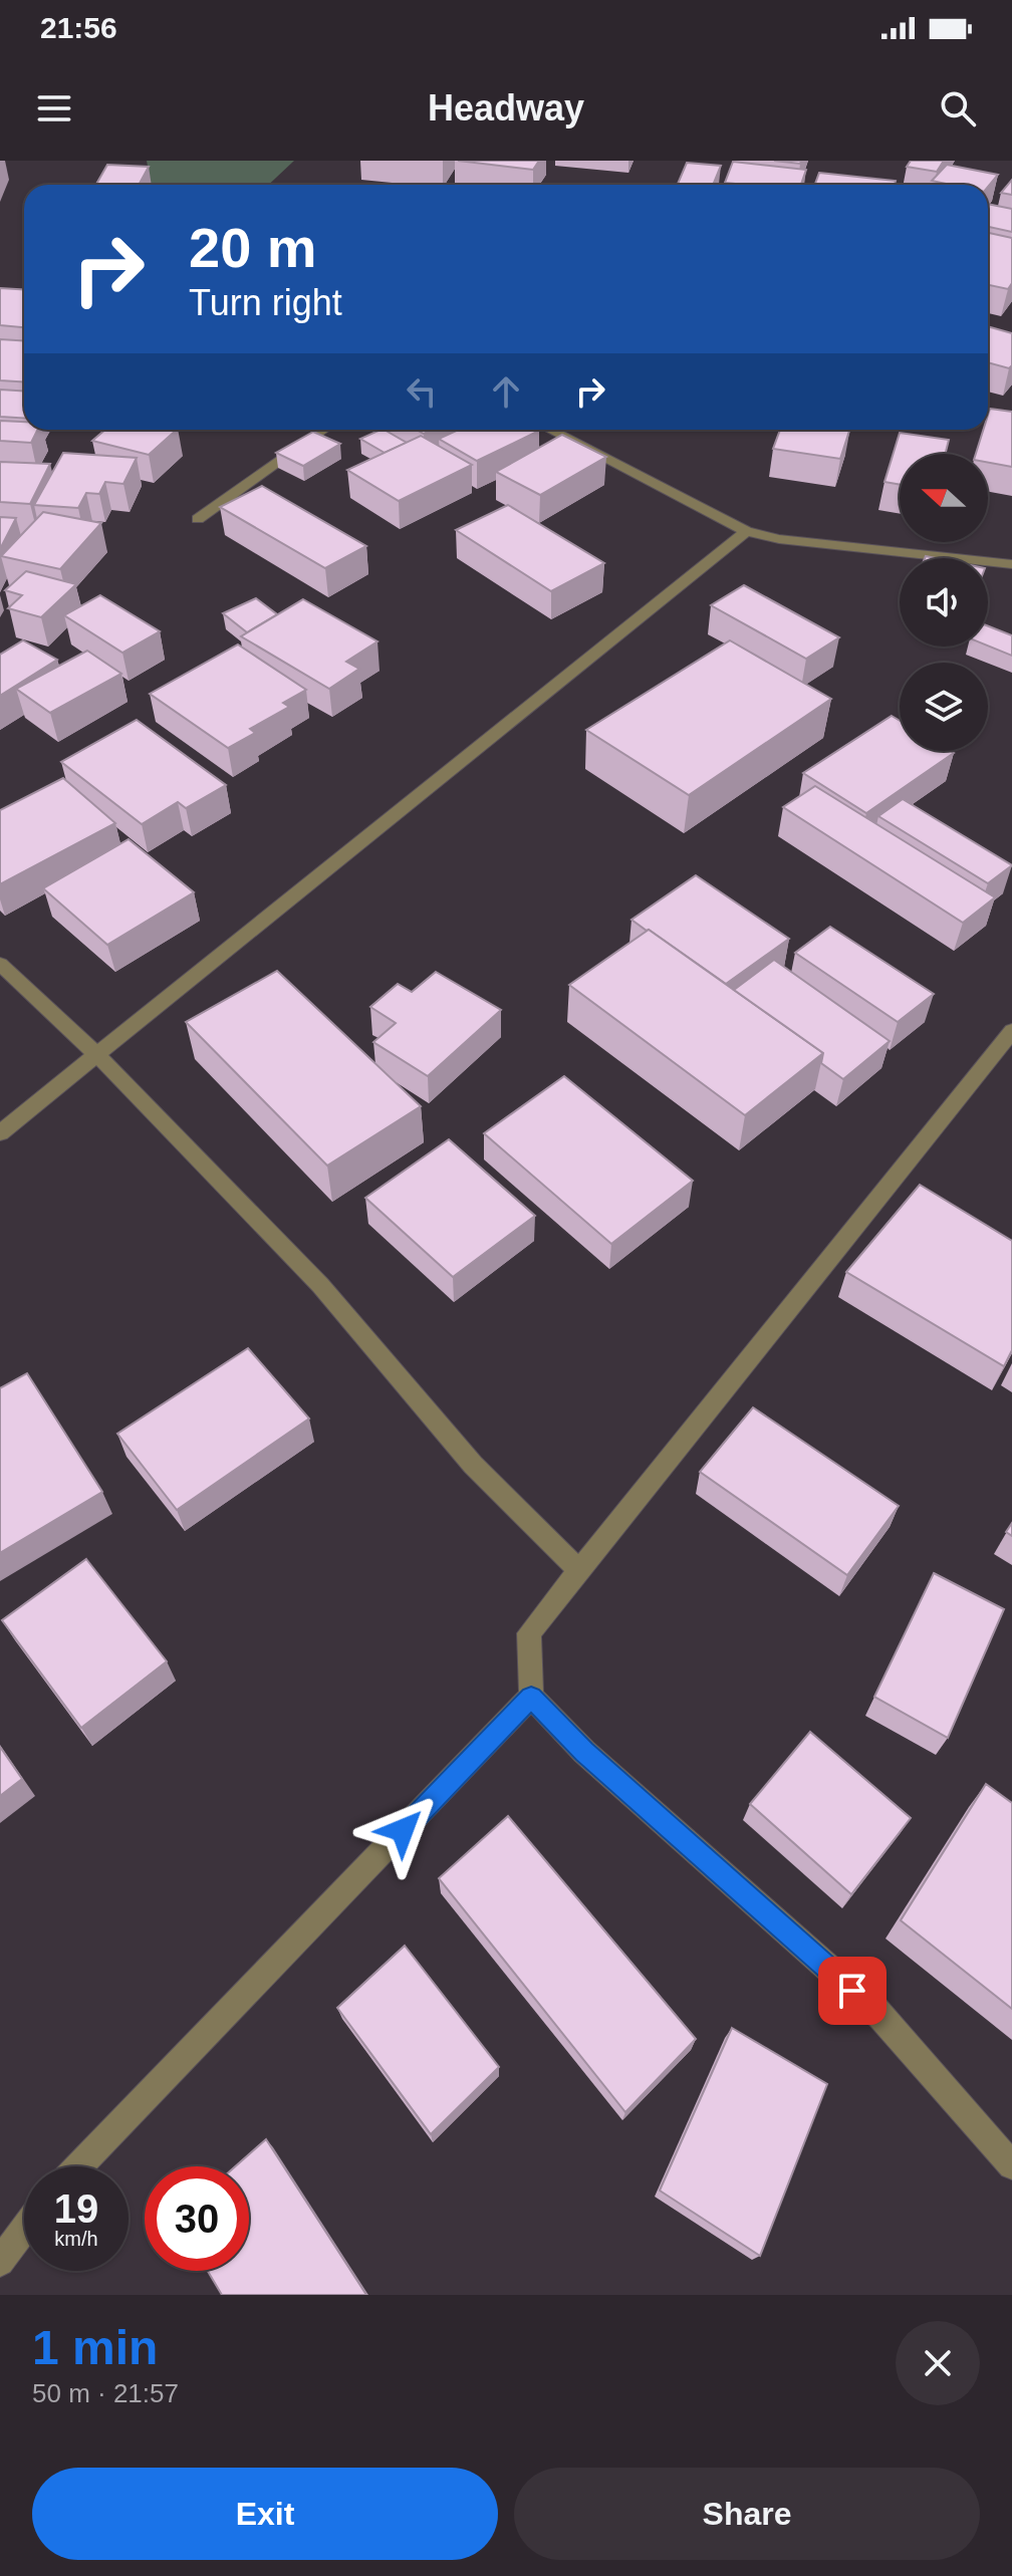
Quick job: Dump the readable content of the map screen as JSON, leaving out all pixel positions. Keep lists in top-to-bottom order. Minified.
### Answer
{"north":"left","page":{"status":"21:56","header":"Headway","turn":["20 m","Turn right"],"speed":"19 km/h","limit":"30","heading":["1 min","50 m · 21:57"],"buttons":["Exit","Share"]}}
